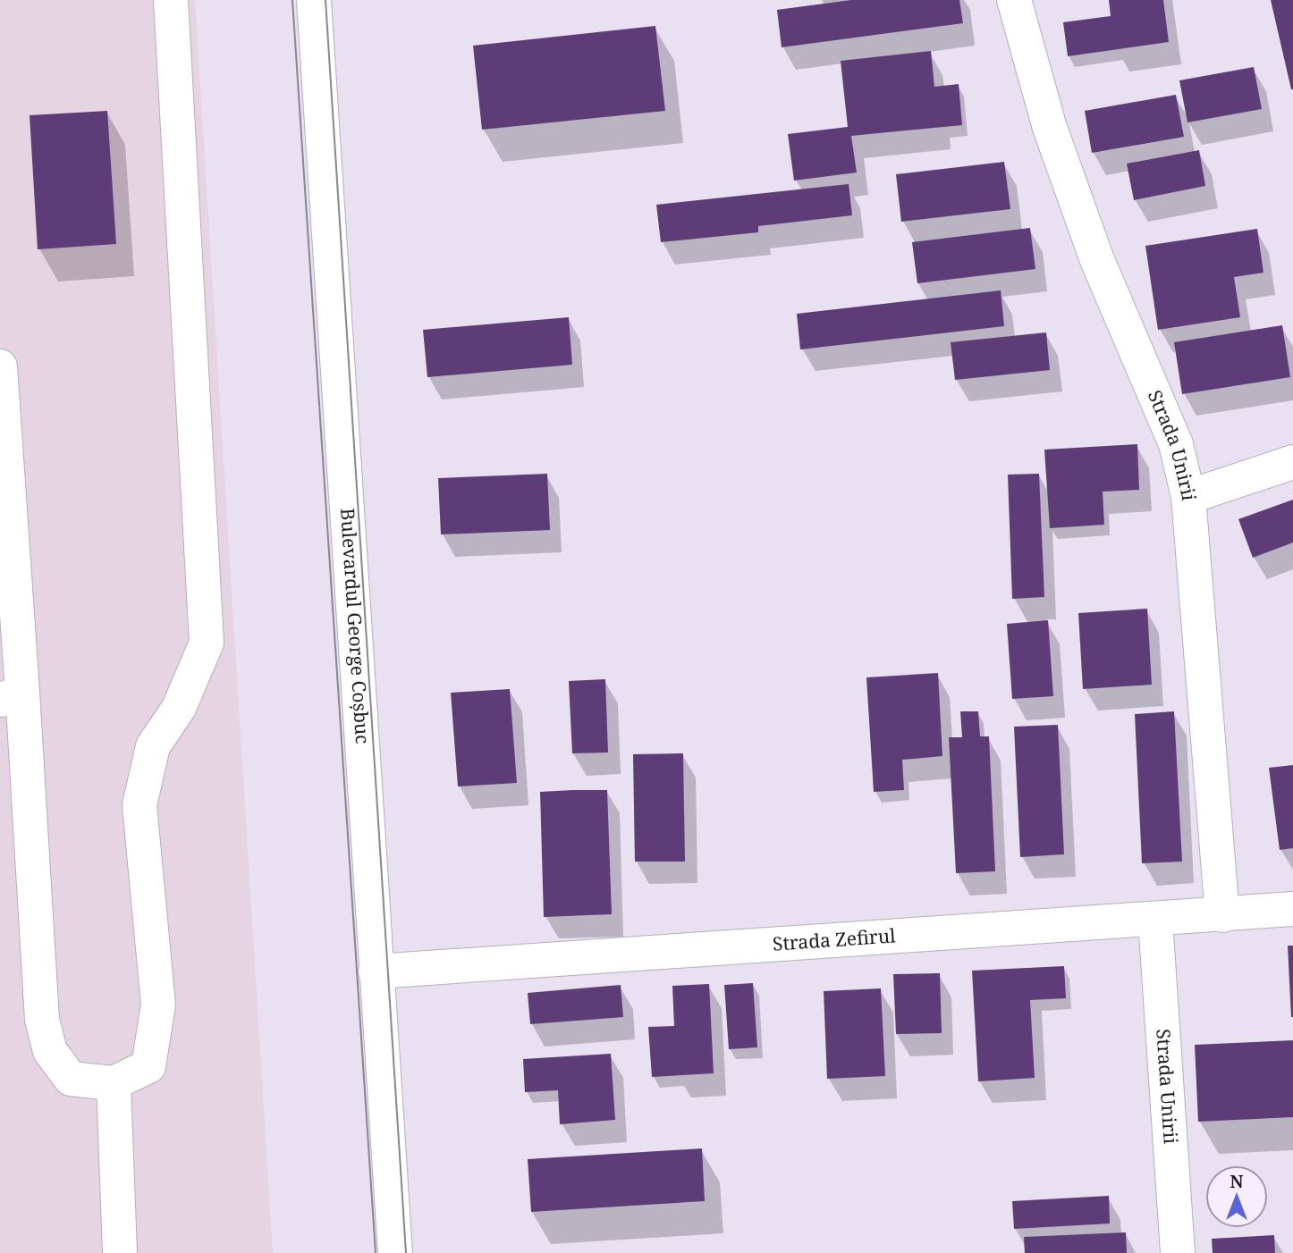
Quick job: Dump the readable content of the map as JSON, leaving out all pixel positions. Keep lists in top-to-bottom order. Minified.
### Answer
{"streets":{"street":["Strada Unirii","Bulevardul George Coșbuc","Strada Zefirul"]},"crossings":[["Strada Unirii","Strada Zefirul"],["Bulevardul George Coșbuc","Strada Zefirul"]],"north":"top"}
